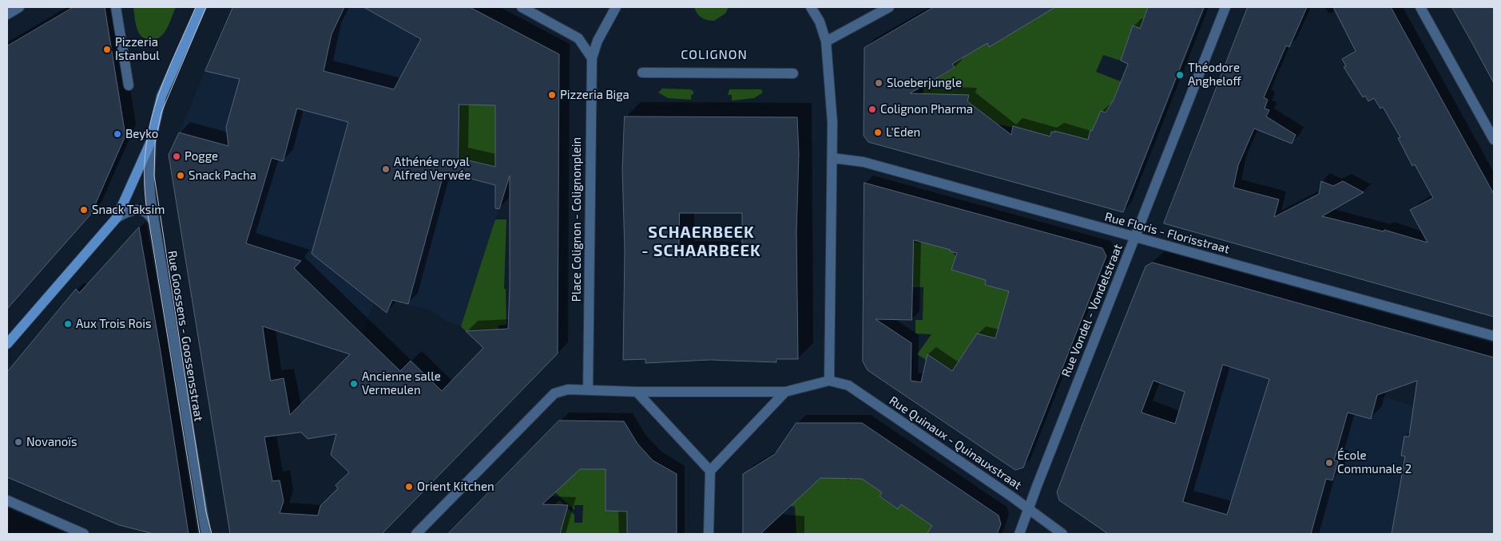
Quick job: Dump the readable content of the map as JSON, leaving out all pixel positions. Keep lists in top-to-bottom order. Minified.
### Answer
{"streets":{"street":["Place Colignon - Colignonplein","Rue Floris - Florisstraat","Rue Vondel - Vondelstraat","Rue Goossens - Goossensstraat","Rue Quinaux - Quinauxstraat"]},"crossings":[["Rue Floris - Florisstraat","Rue Vondel - Vondelstraat"],["Rue Vondel - Vondelstraat","Rue Quinaux - Quinauxstraat"]],"districts":["COLIGNON","SCHAERBEEK - SCHAARBEEK"],"places":["Pizzeria Istanbul","Théodore Angheloff","Sloeberjungle","Pizzeria Biga","Colignon Pharma","L'Eden","Beyko","Pogge","Athénée royal Alfred Verwée","Snack Pacha","Snack Taksim","Aux Trois Rois","Ancienne salle Vermeulen","Novanoïs","École Communale 2","Orient Kitchen"]}
